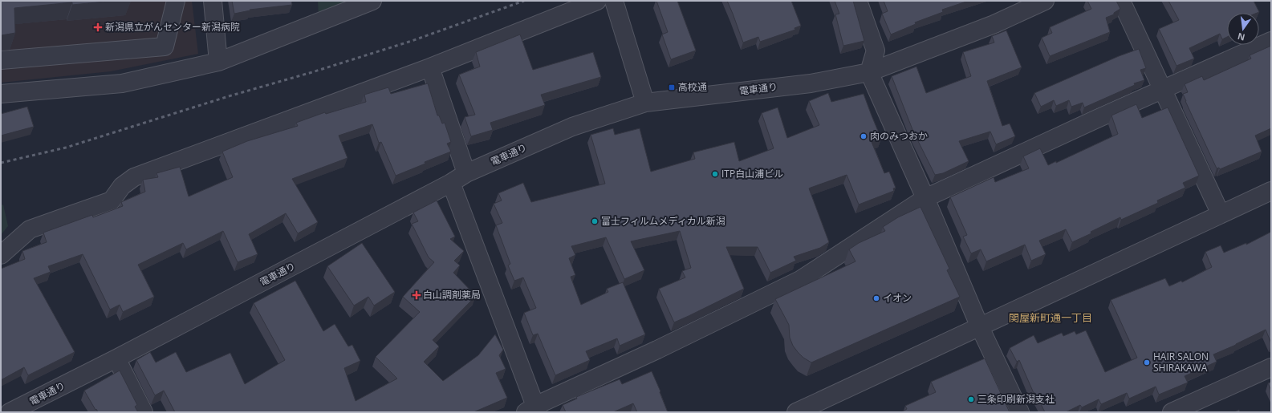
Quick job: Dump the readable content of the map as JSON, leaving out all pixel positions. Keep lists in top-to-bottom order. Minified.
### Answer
{"streets":{"street":["電車通り"]},"districts":["関屋新町通一丁目"],"places":{"health":["新潟県立がんセンター新潟病院","白山調剤薬局"],"transit":["高校通"],"other":["肉のみつおか","ITP白山浦ビル","富士フィルムメディカル新潟","イオン","HAIR SALON SHIRAKAWA","三条印刷新潟支社"]},"north":"bottom"}
